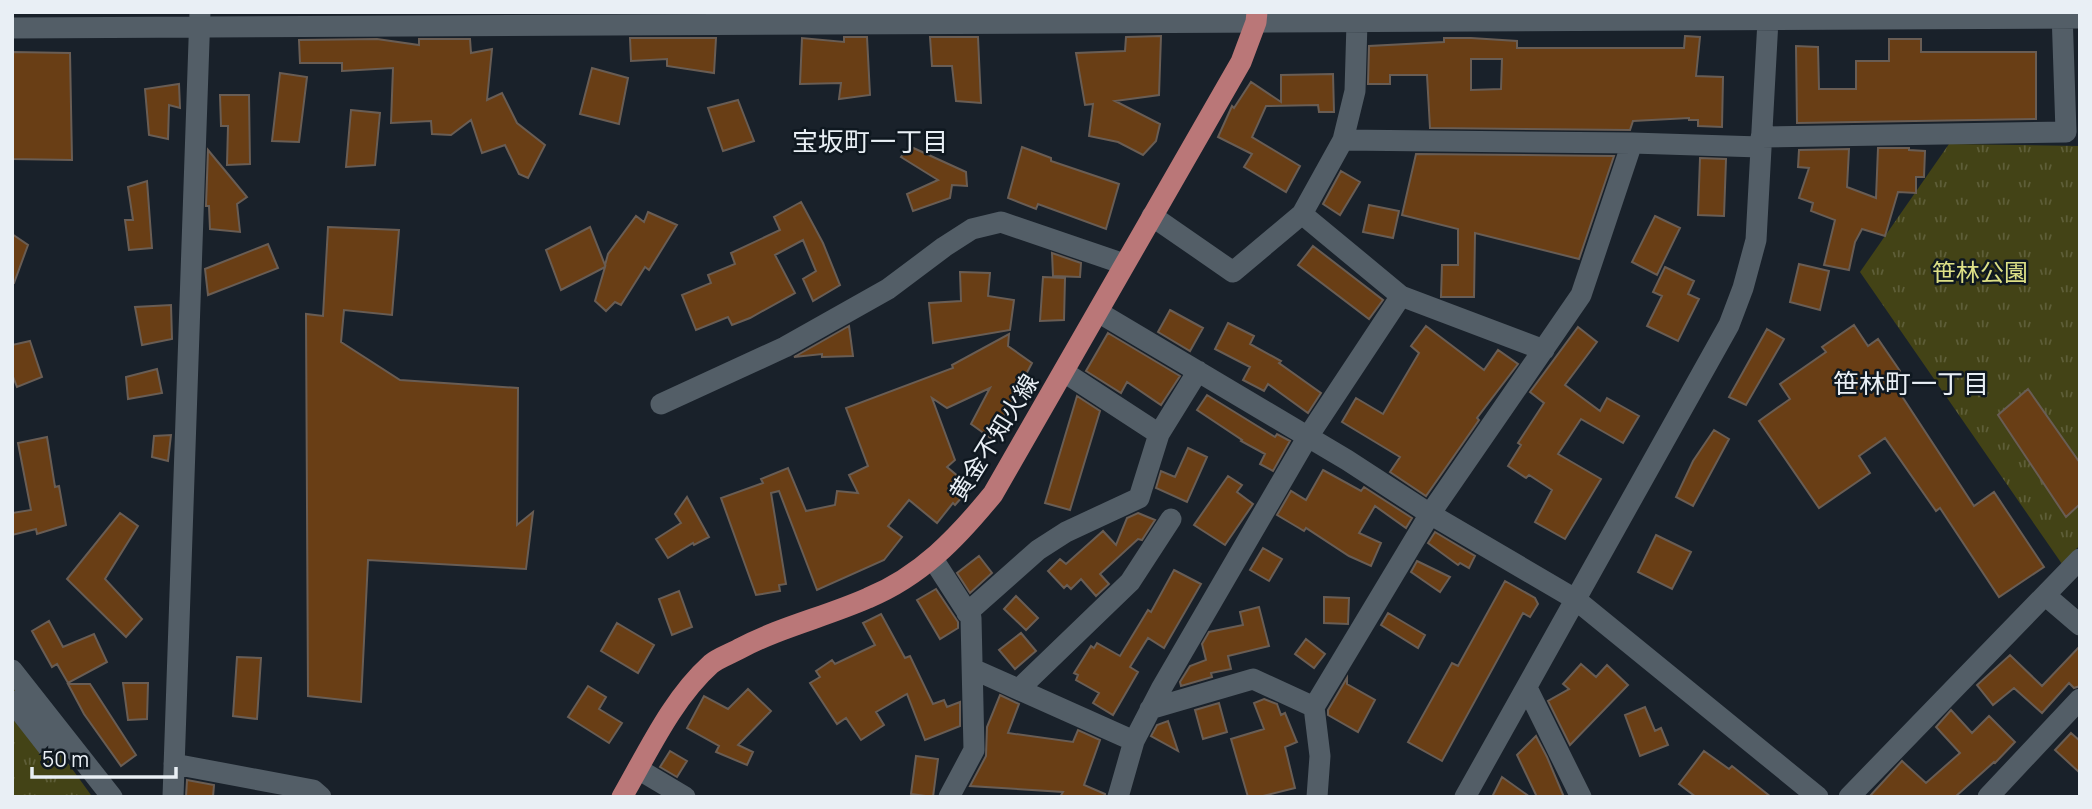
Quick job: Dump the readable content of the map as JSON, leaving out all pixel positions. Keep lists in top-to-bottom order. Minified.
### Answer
{"streets":{"main road":["黄金不知火線"]},"districts":["宝坂町一丁目","笹林町一丁目"],"parks":["笹林公園"],"scale_bar":"50 m"}
